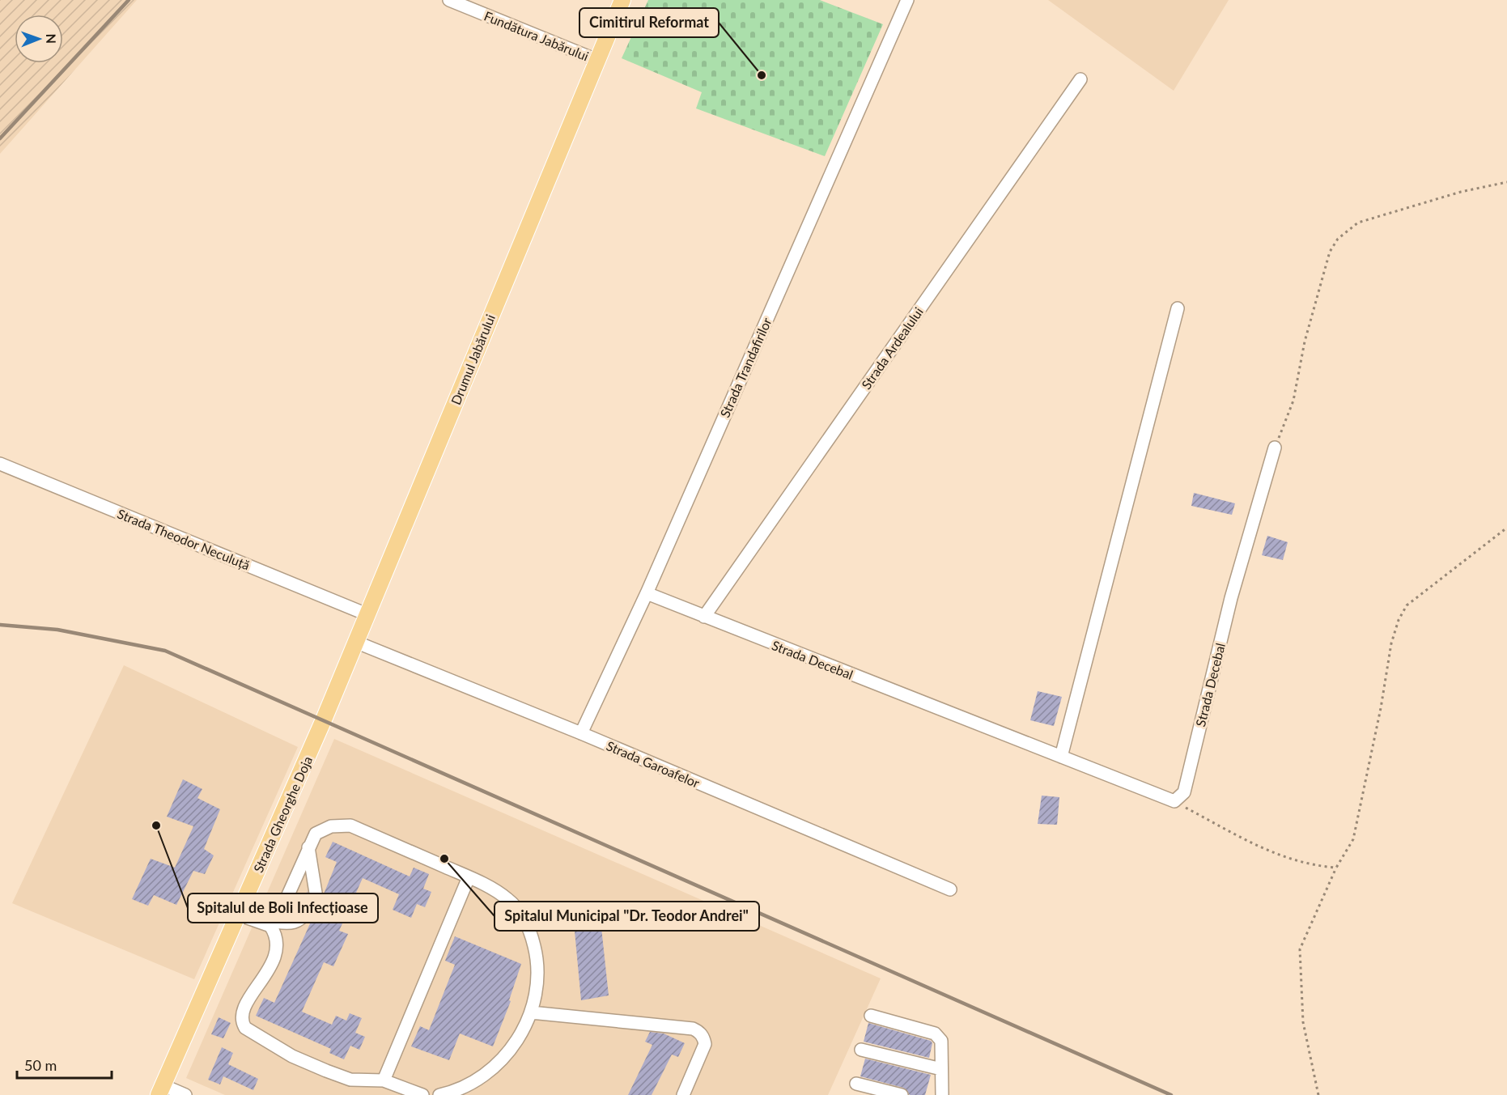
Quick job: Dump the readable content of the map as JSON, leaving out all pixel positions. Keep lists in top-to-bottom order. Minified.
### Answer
{"streets":{"main road":["Drumul Jabărului","Strada Gheorghe Doja"],"street":["Fundătura Jabărului","Strada Ardealului","Strada Trandafirilor","Strada Theodor Neculuță","Strada Decebal","Strada Garoafelor"]},"crossings":[["Fundătura Jabărului","Drumul Jabărului"],["Strada Ardealului","Strada Decebal"],["Drumul Jabărului","Strada Theodor Neculuță"],["Drumul Jabărului","Strada Garoafelor"],["Drumul Jabărului","Strada Gheorghe Doja"],["Strada Trandafirilor","Strada Decebal"],["Strada Trandafirilor","Strada Garoafelor"]],"places":["Cimitirul Reformat","Spitalul de Boli Infecțioase","Spitalul Municipal \"Dr. Teodor Andrei\""],"scale_bar":"50 m","north":"right"}
